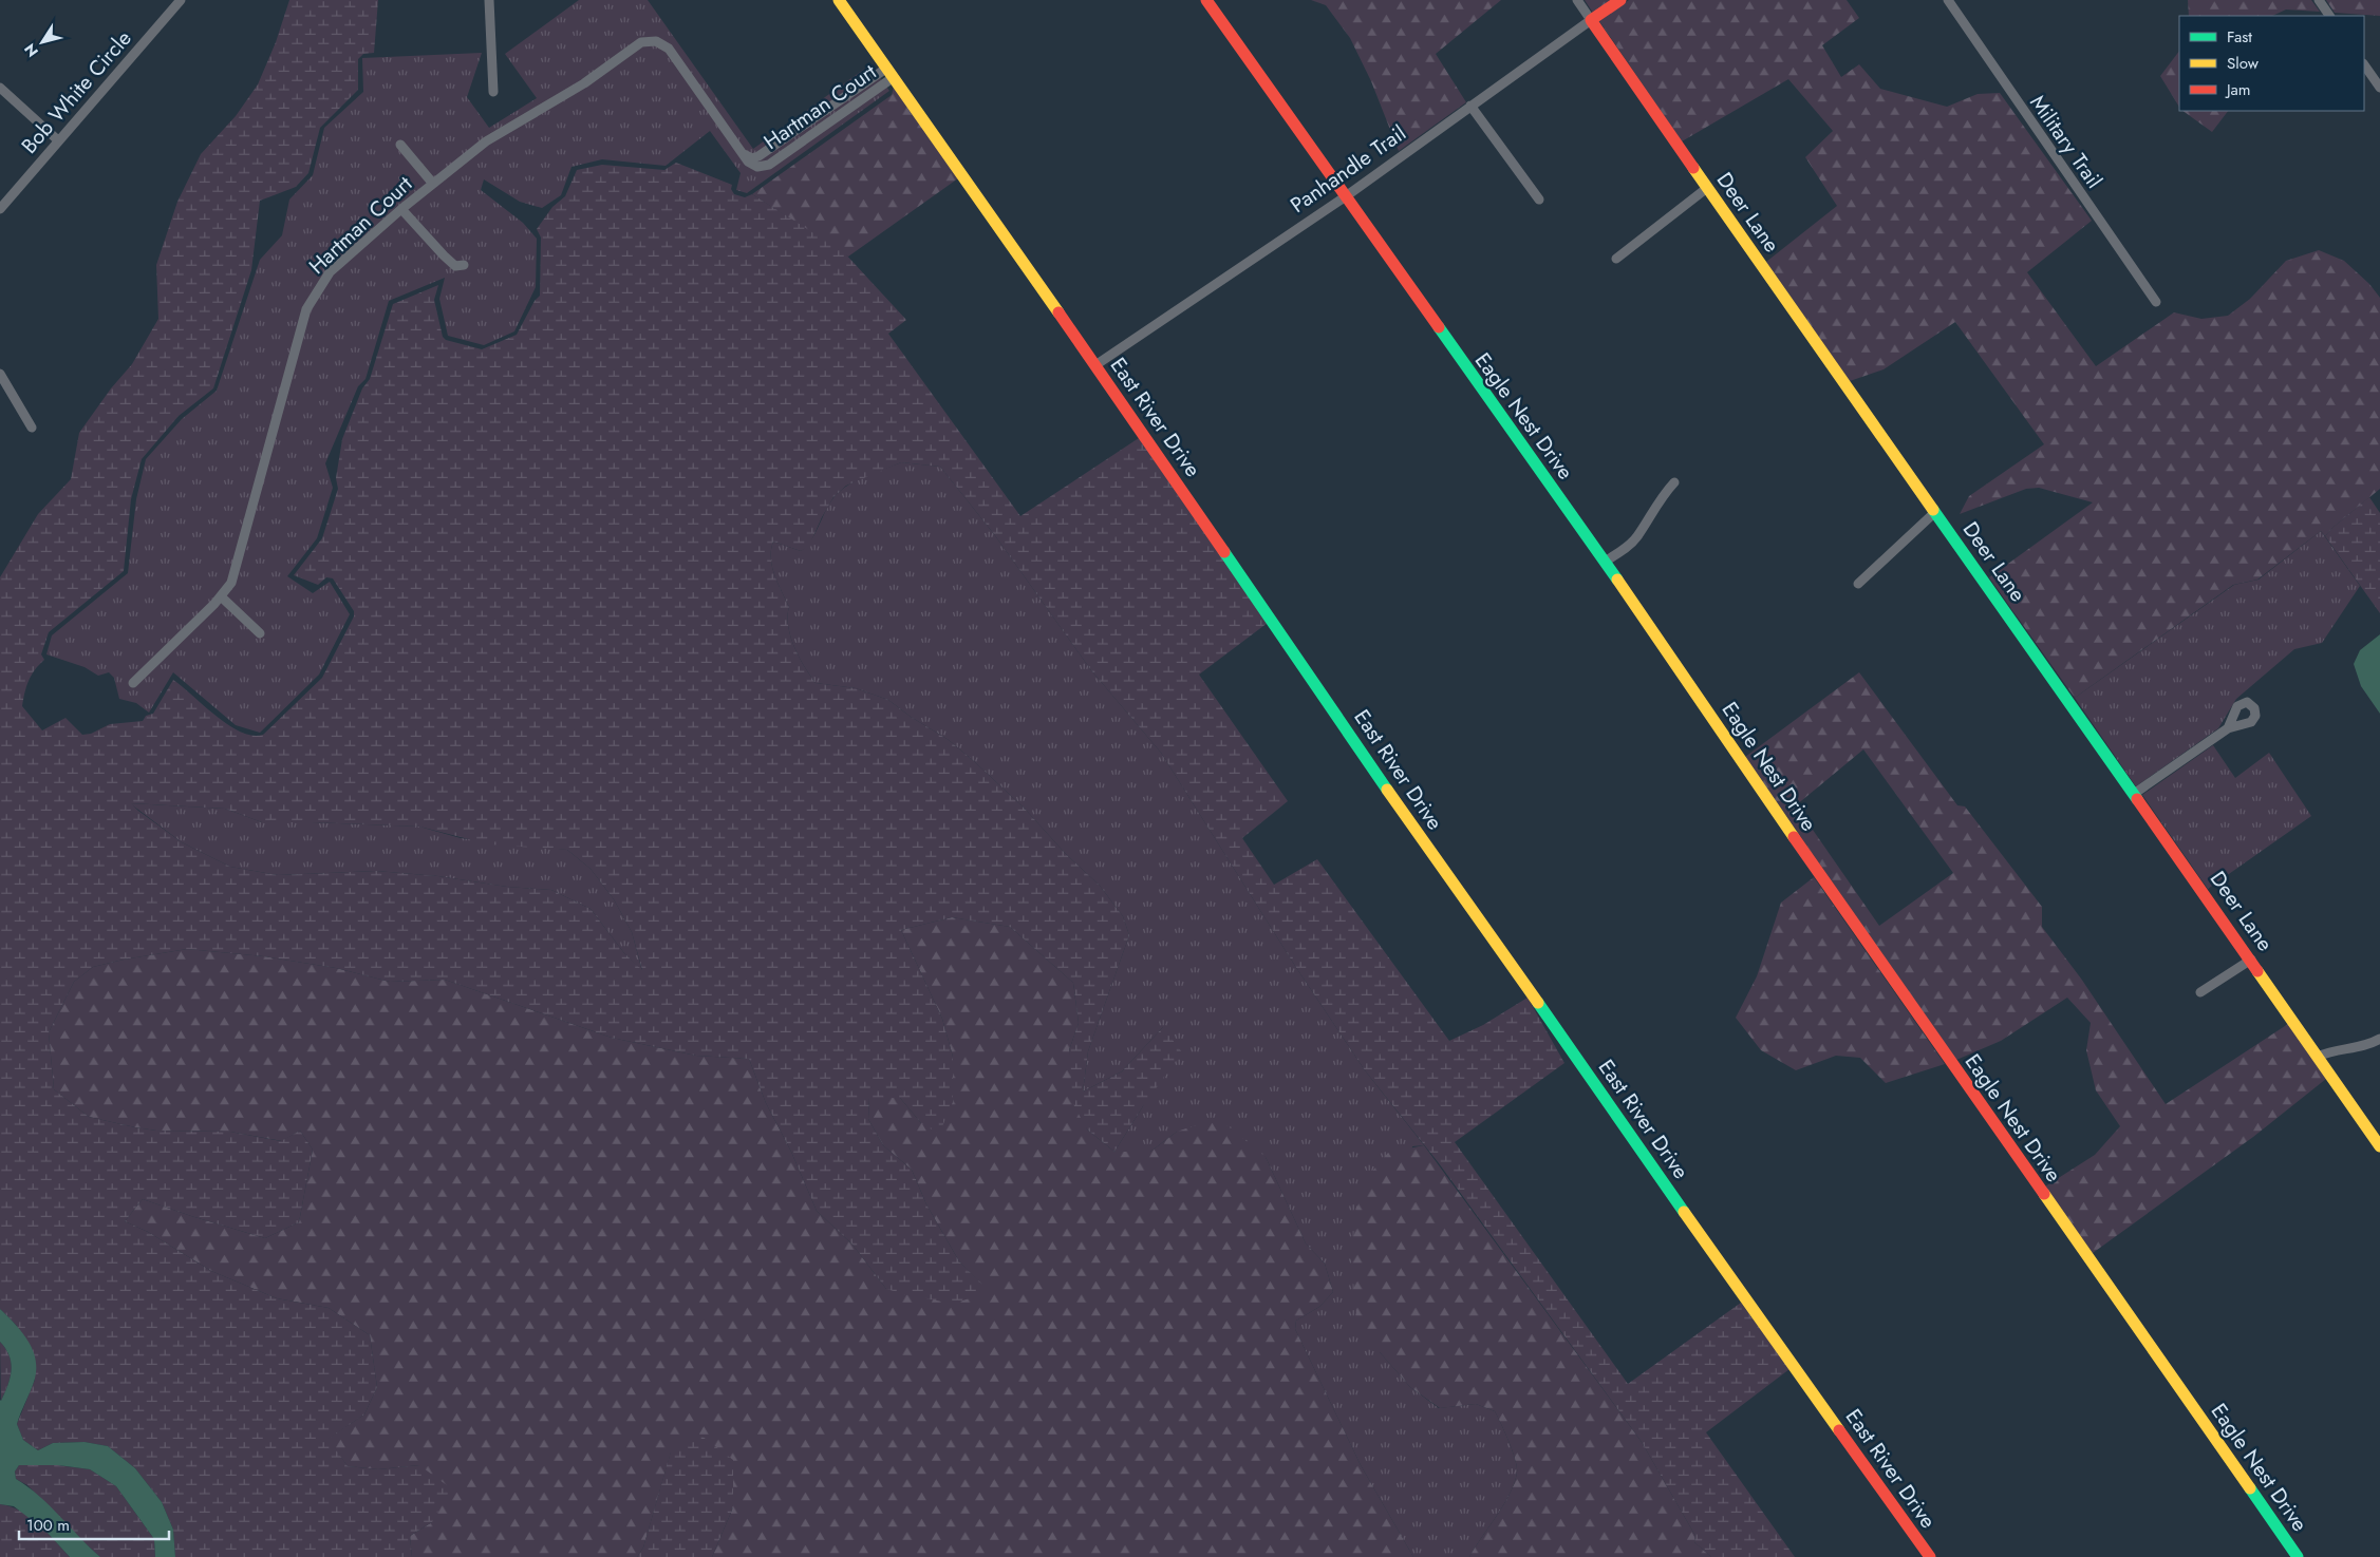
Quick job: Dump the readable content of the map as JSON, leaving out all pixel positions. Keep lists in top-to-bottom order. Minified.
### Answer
{"streets":{"street":["Bob White Circle","Hartman Court","Military Trail","Panhandle Trail","Deer Lane","Eagle Nest Drive","East River Drive"]},"crossings":[["Hartman Court","East River Drive"],["Panhandle Trail","Deer Lane"],["Panhandle Trail","Eagle Nest Drive"],["Panhandle Trail","East River Drive"]],"legend":["Fast","Slow","Jam"],"scale_bar":"100 m","north":"bottom left"}
